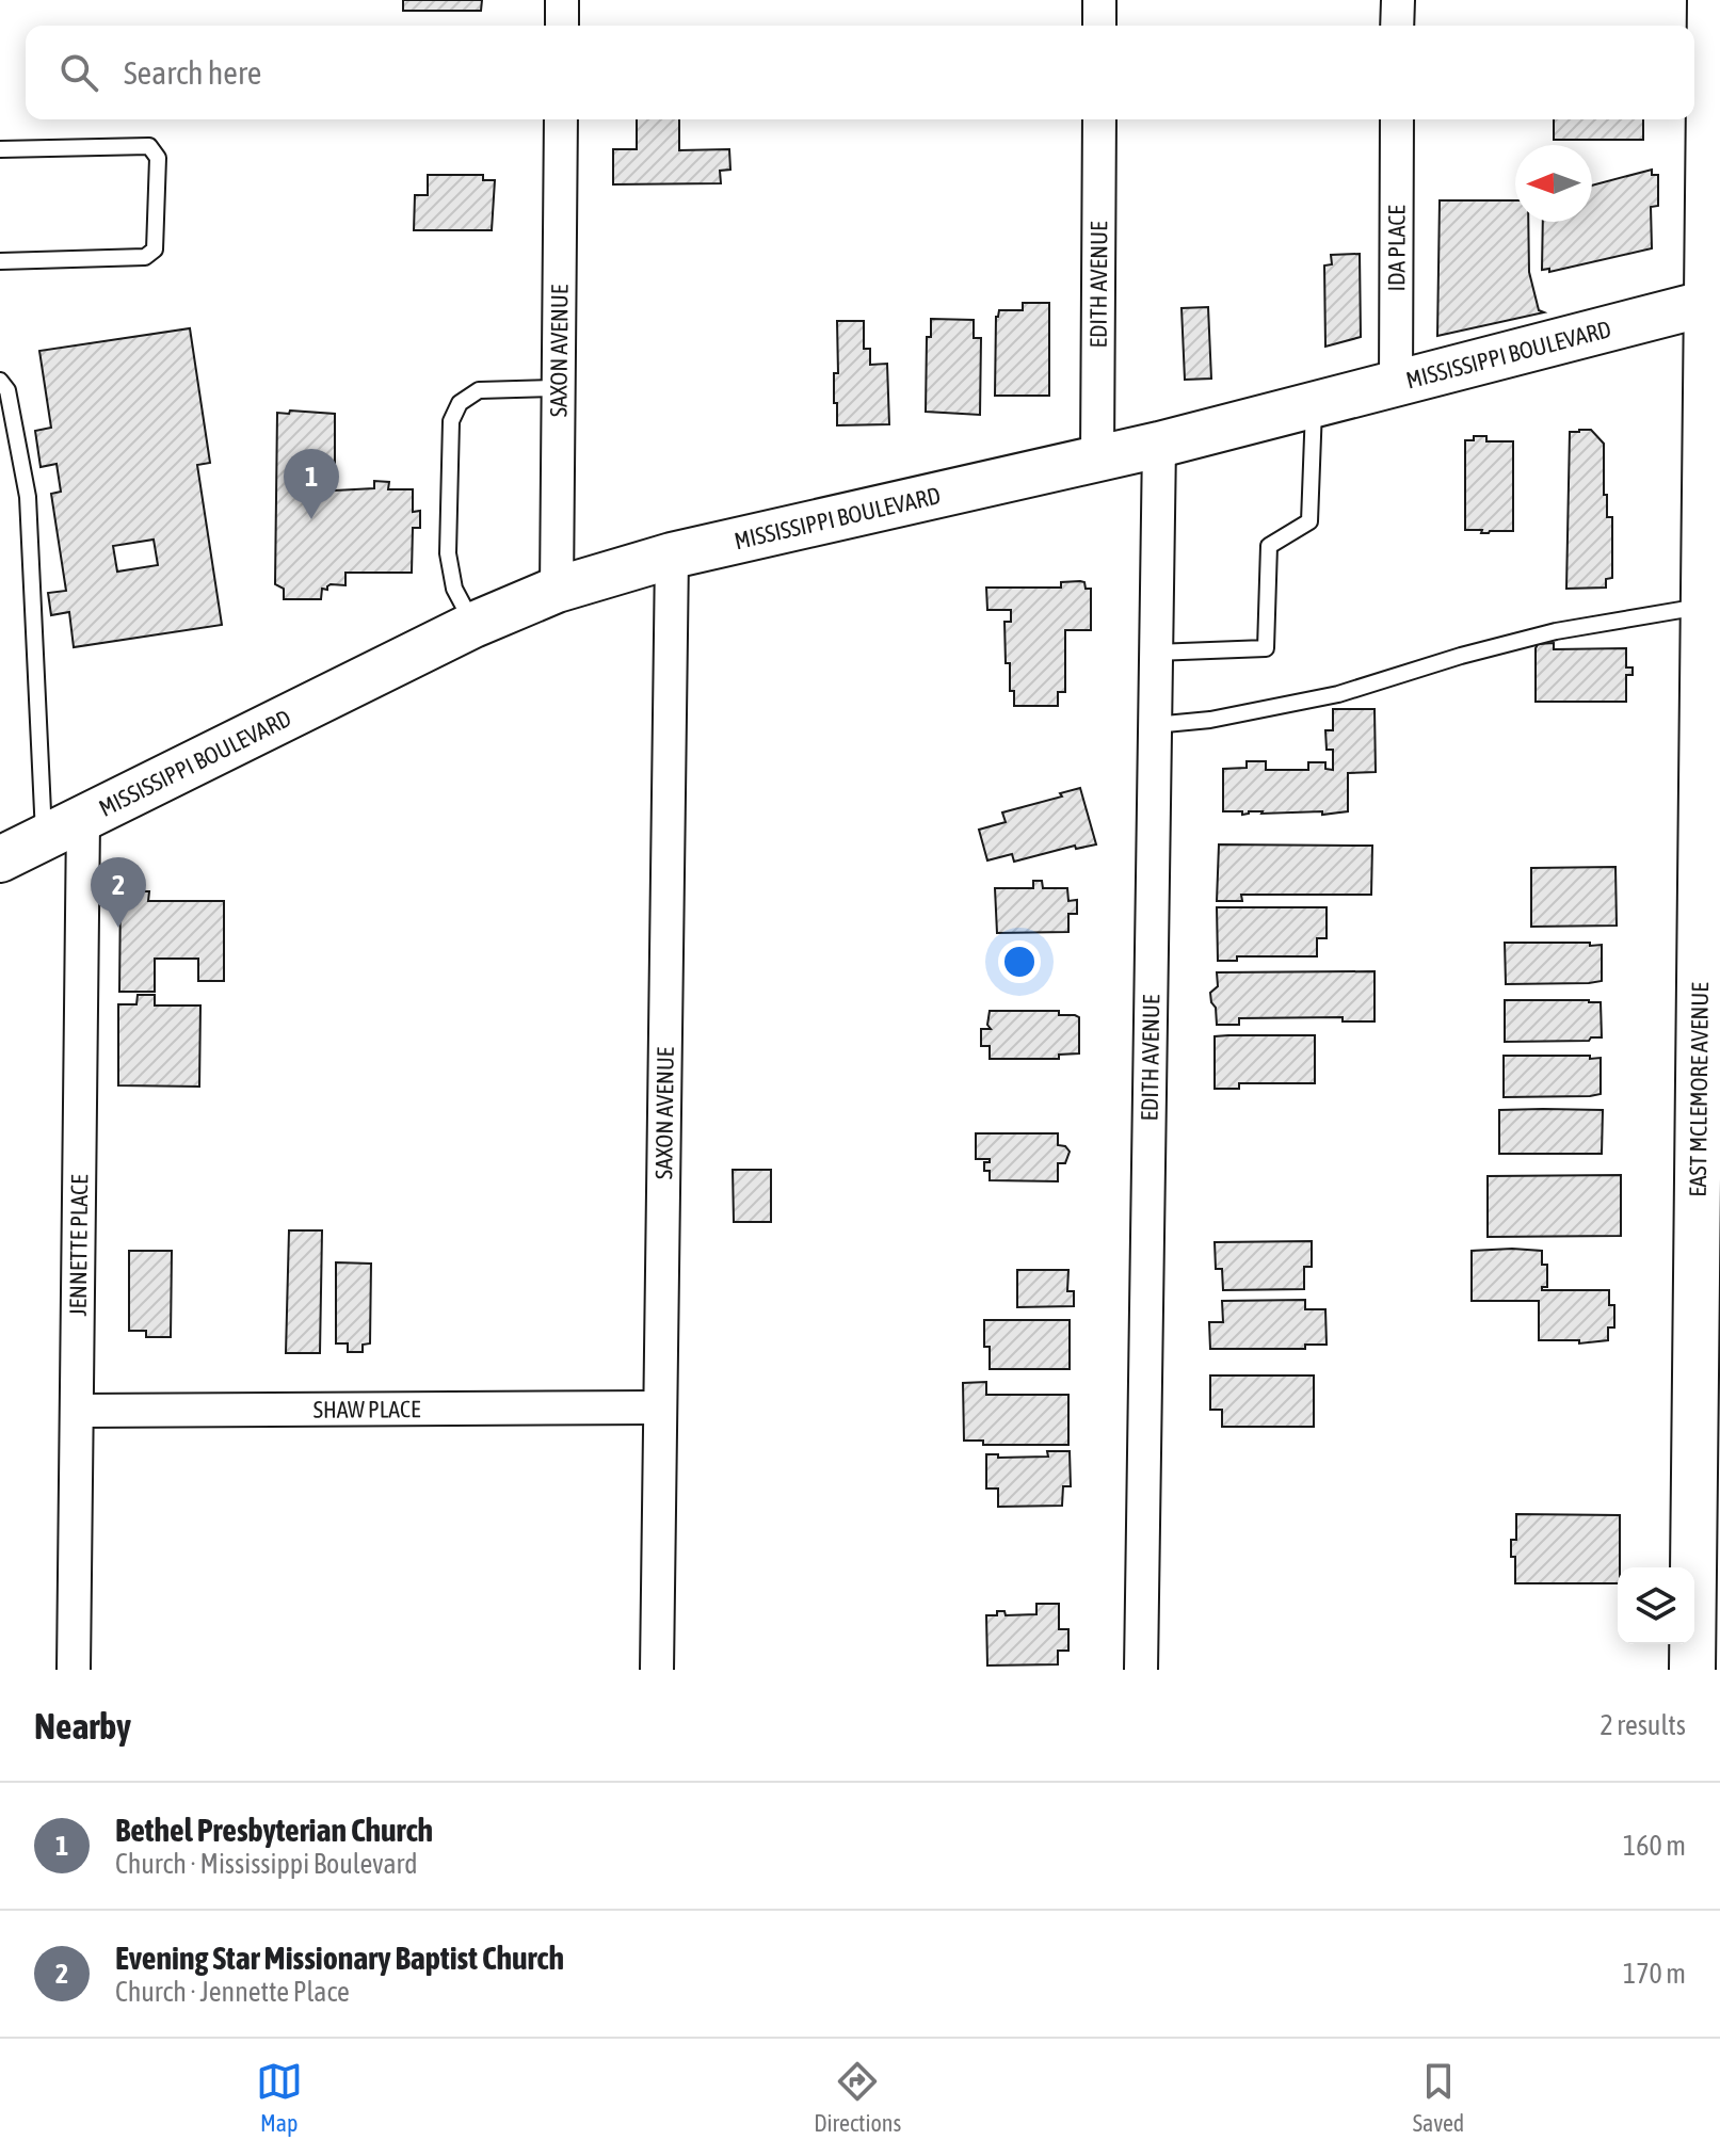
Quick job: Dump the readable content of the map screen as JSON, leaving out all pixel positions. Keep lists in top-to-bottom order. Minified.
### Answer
{"streets":{"main road":["MISSISSIPPI BOULEVARD","EAST MCLEMORE AVENUE"],"street":["IDA PLACE","EDITH AVENUE","SAXON AVENUE","JENNETTE PLACE","SHAW PLACE"]},"crossings":[["IDA PLACE","MISSISSIPPI BOULEVARD"],["EDITH AVENUE","MISSISSIPPI BOULEVARD"],["SAXON AVENUE","MISSISSIPPI BOULEVARD"],["SAXON AVENUE","SHAW PLACE"],["MISSISSIPPI BOULEVARD","EAST MCLEMORE AVENUE"],["MISSISSIPPI BOULEVARD","JENNETTE PLACE"],["JENNETTE PLACE","SHAW PLACE"]],"north":"left","page":{"search":"Search here","pins":["1","2"],"heading":["Nearby","2 results"],"list":[{"mark":"1","name":"Bethel Presbyterian Church","note":"Church · Mississippi Boulevard","value":"160 m"},{"mark":"2","name":"Evening Star Missionary Baptist Church","note":"Church · Jennette Place","value":"170 m"}],"nav":["Map","Directions","Saved"]}}
